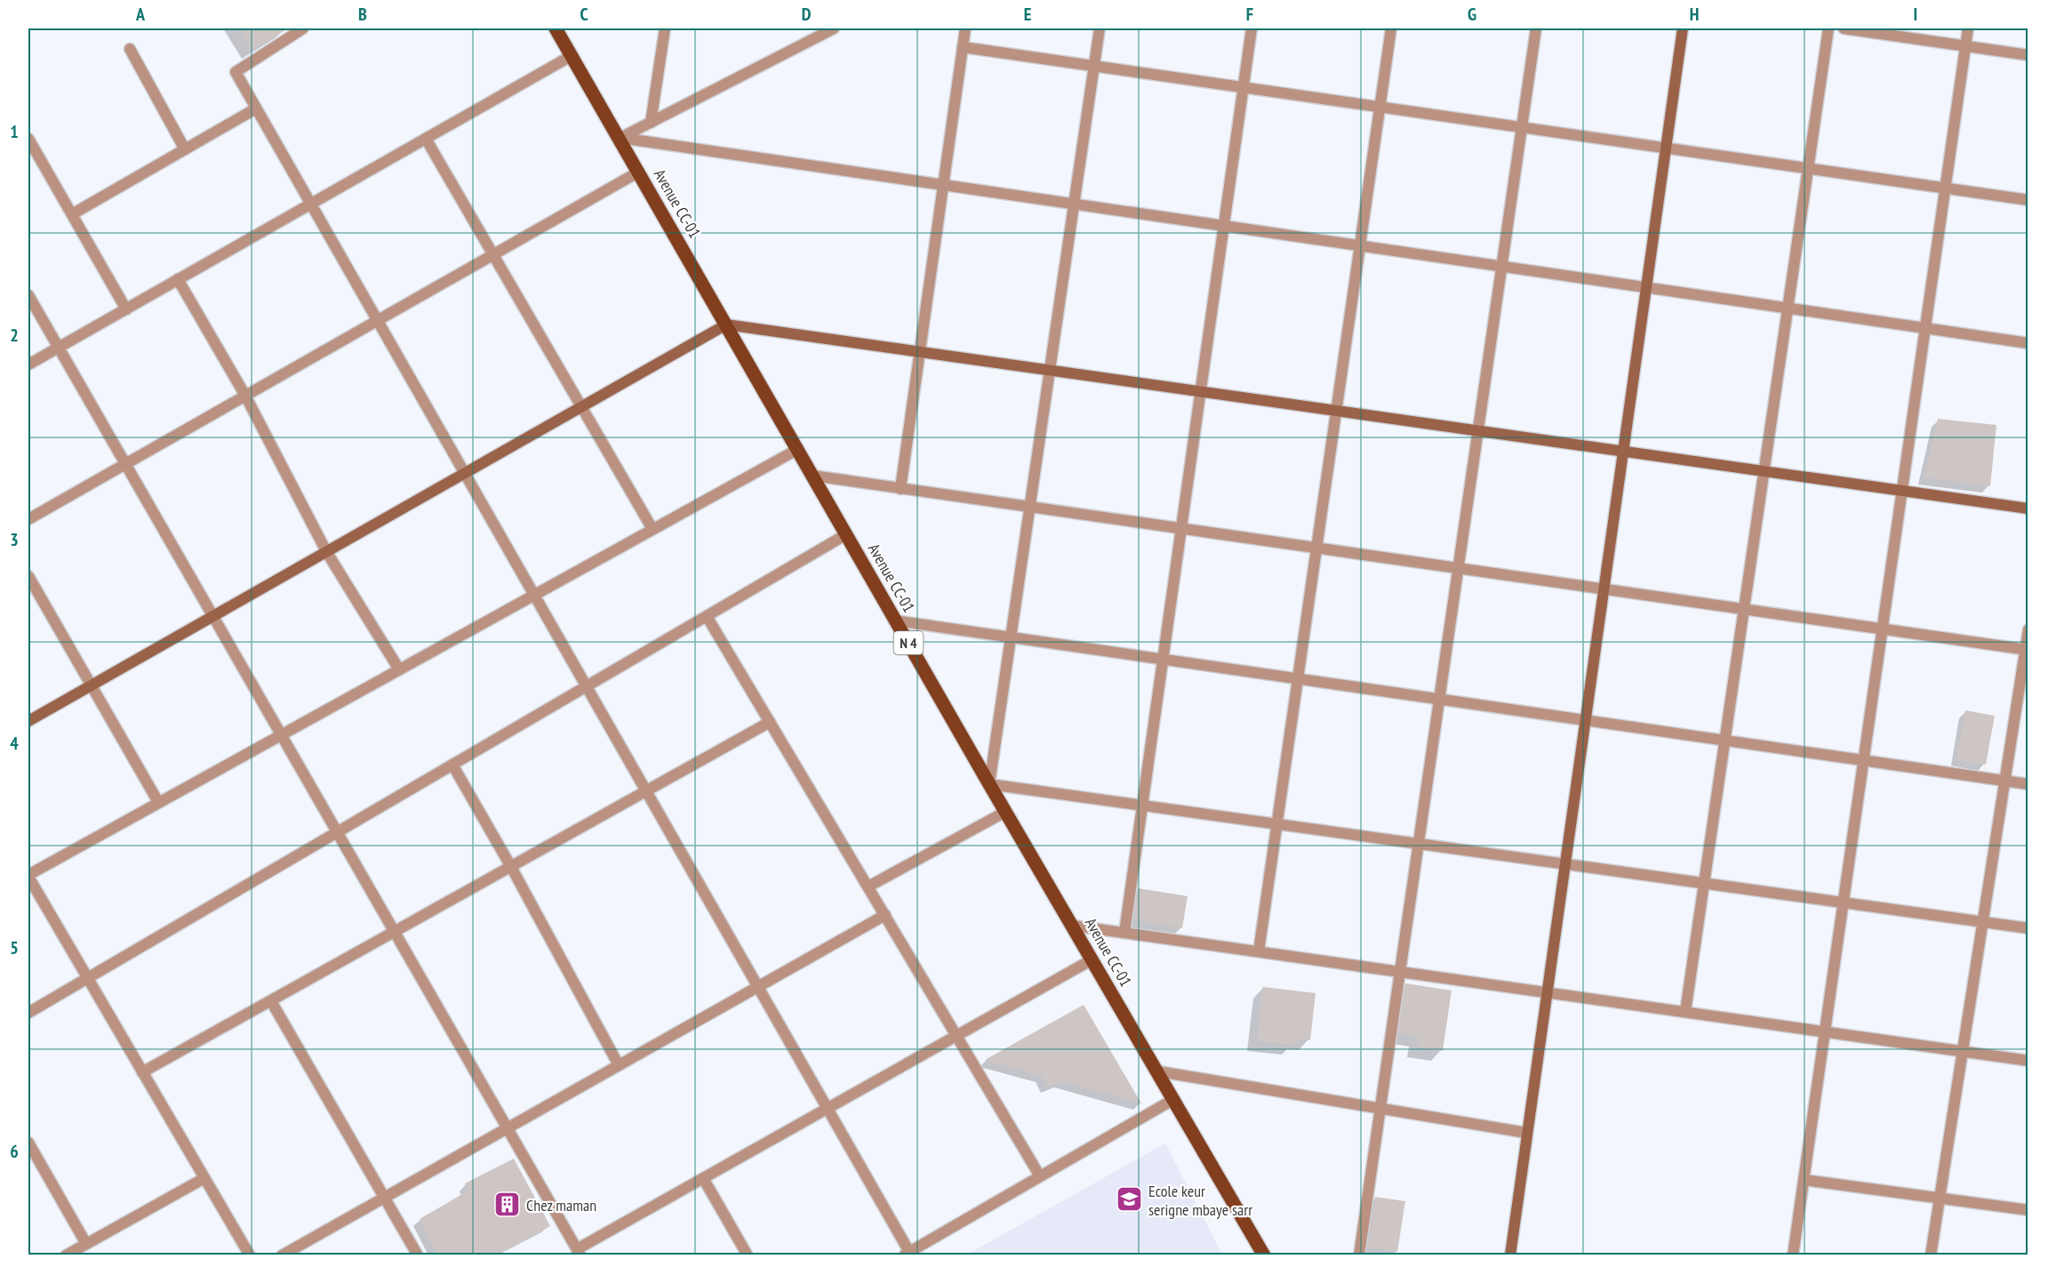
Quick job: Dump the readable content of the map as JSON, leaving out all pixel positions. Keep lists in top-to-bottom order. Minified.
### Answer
{"streets":{"main road":["Avenue CC-01","N 4"]},"places":{"school or university":["Ecole keur serigne mbaye sarr"],"building":["Chez maman"]},"grid":{"columns":["A","B","C","D","E","F","G","H","I"],"rows":["1","2","3","4","5","6"]}}
